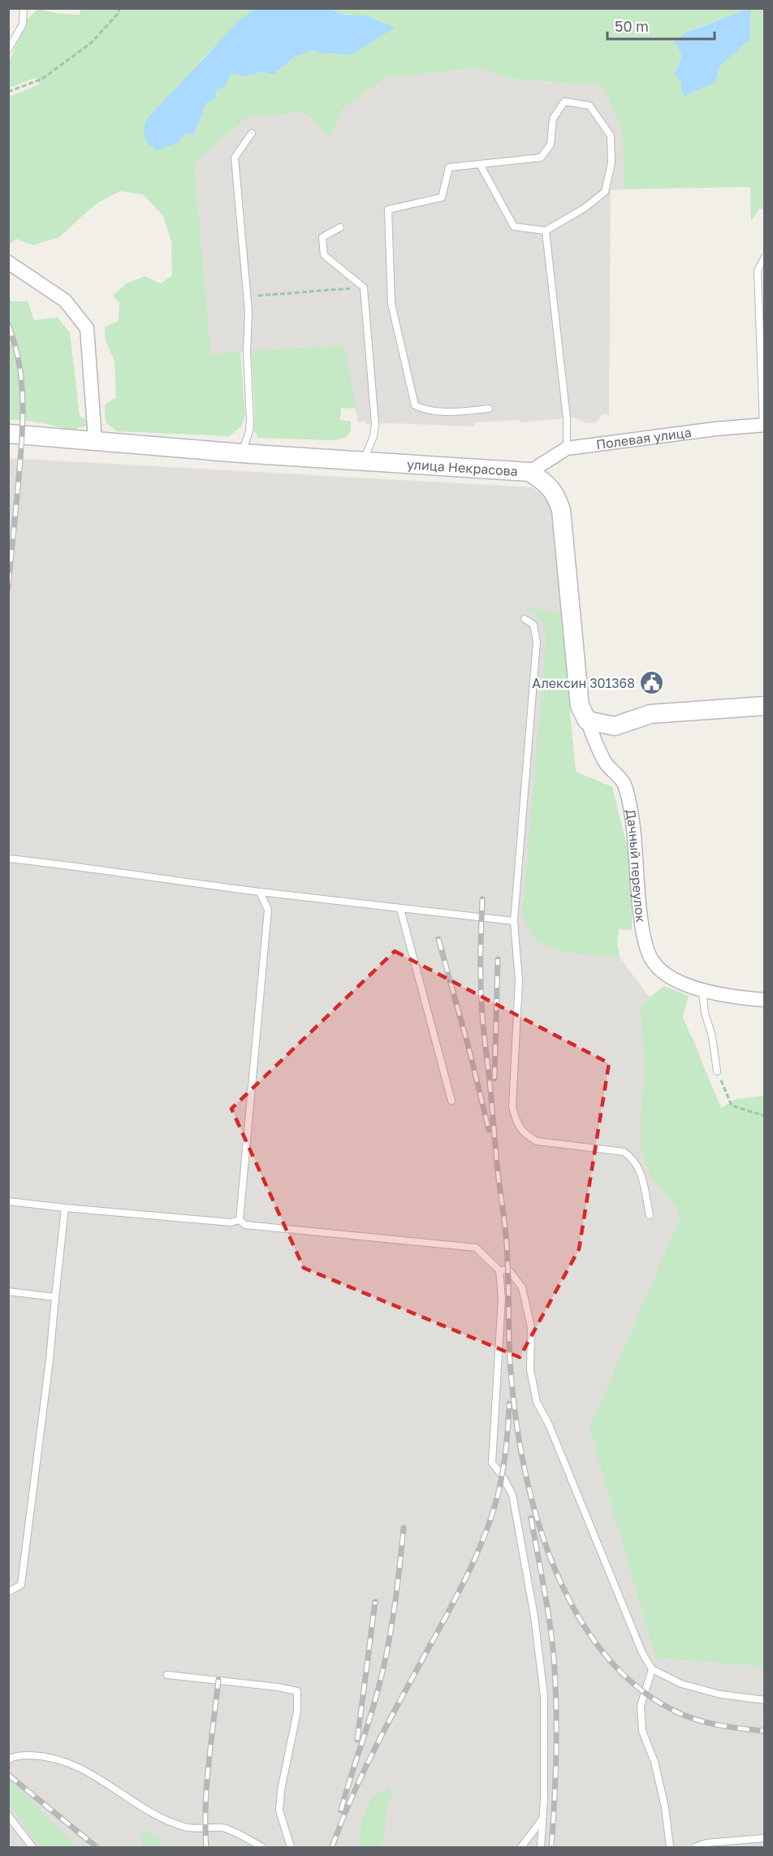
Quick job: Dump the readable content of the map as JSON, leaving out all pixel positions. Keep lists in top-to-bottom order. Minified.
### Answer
{"streets":{"main road":["улица Некрасова"],"street":["Полевая улица","Дачный переулок"]},"crossings":[["Полевая улица","улица Некрасова"],["улица Некрасова","Дачный переулок"]],"places":{"public building":["Алексин 301368"]},"scale_bar":"50 m"}
